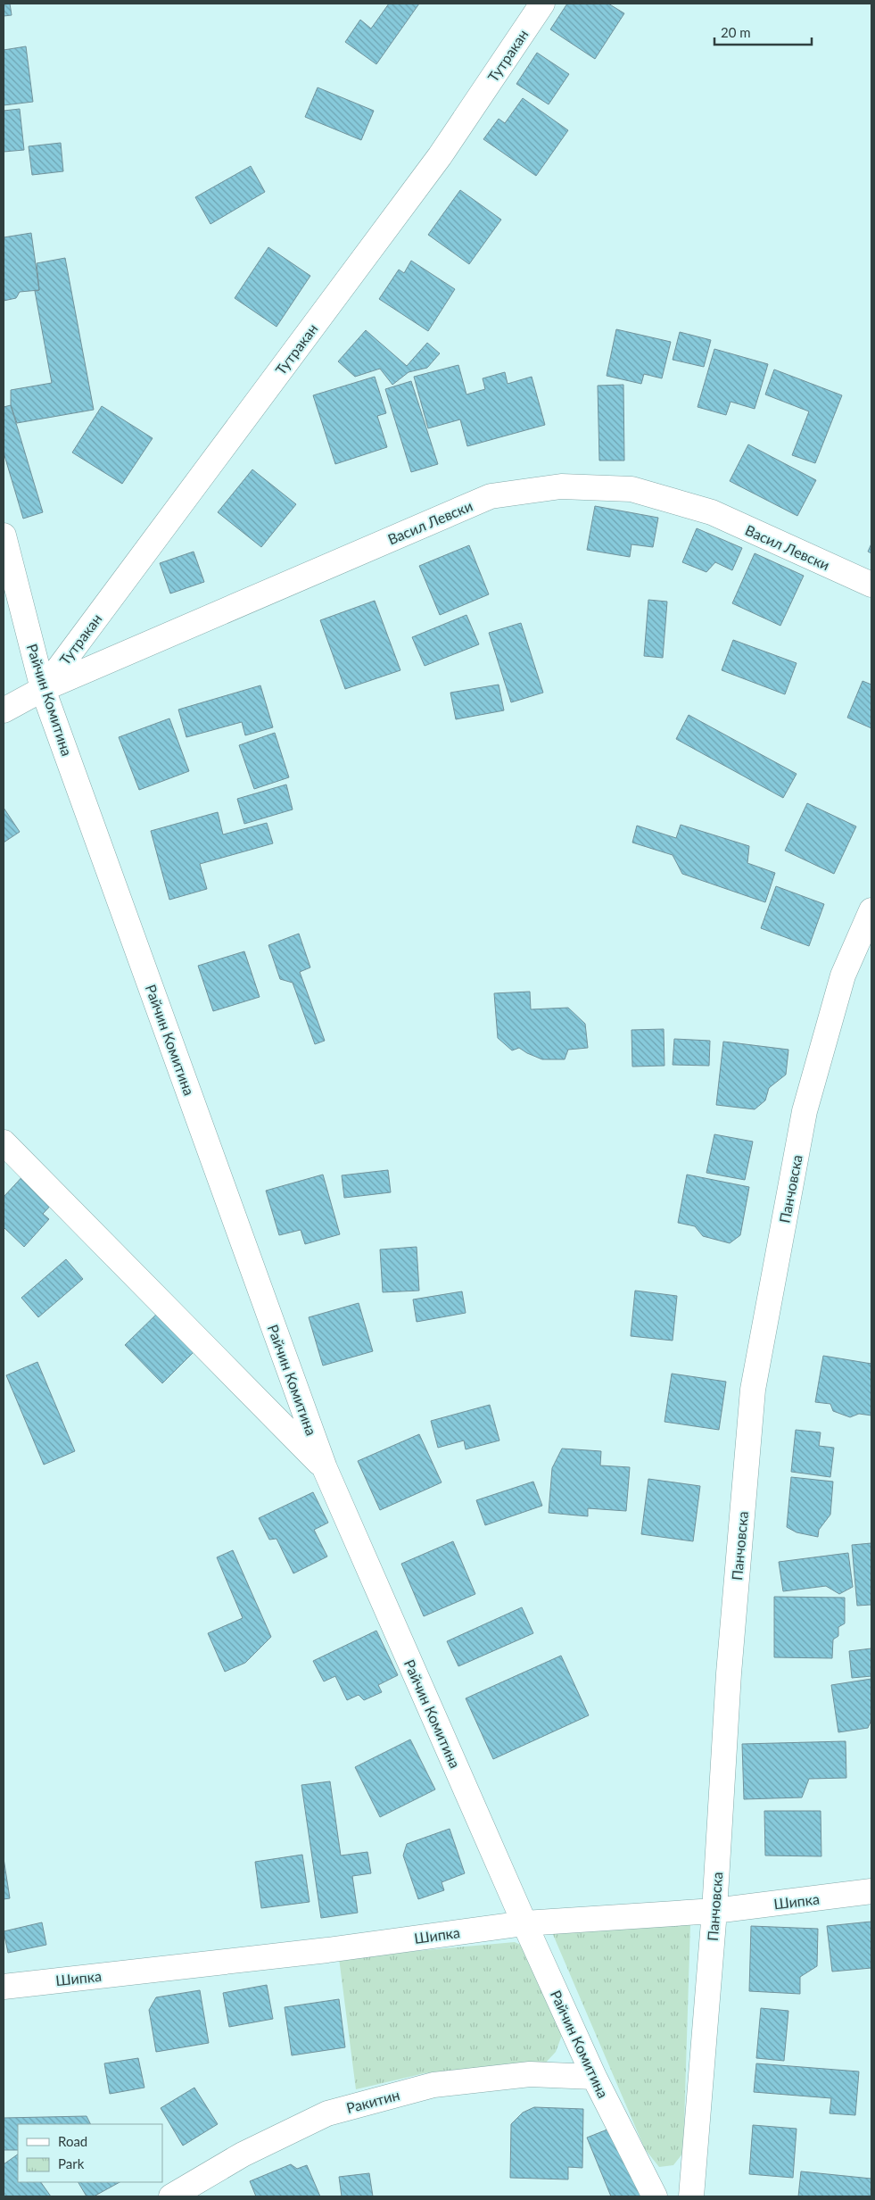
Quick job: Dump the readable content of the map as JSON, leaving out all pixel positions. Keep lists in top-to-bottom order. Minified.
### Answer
{"streets":{"street":["Тутракан","Васил Левски","Райчин Комитина","Панчовска","Шипка","Ракитин"]},"crossings":[["Тутракан","Васил Левски"],["Тутракан","Райчин Комитина"],["Васил Левски","Райчин Комитина"],["Райчин Комитина","Шипка"],["Райчин Комитина","Ракитин"],["Панчовска","Шипка"]],"legend":["Road","Park"],"scale_bar":"20 m"}
